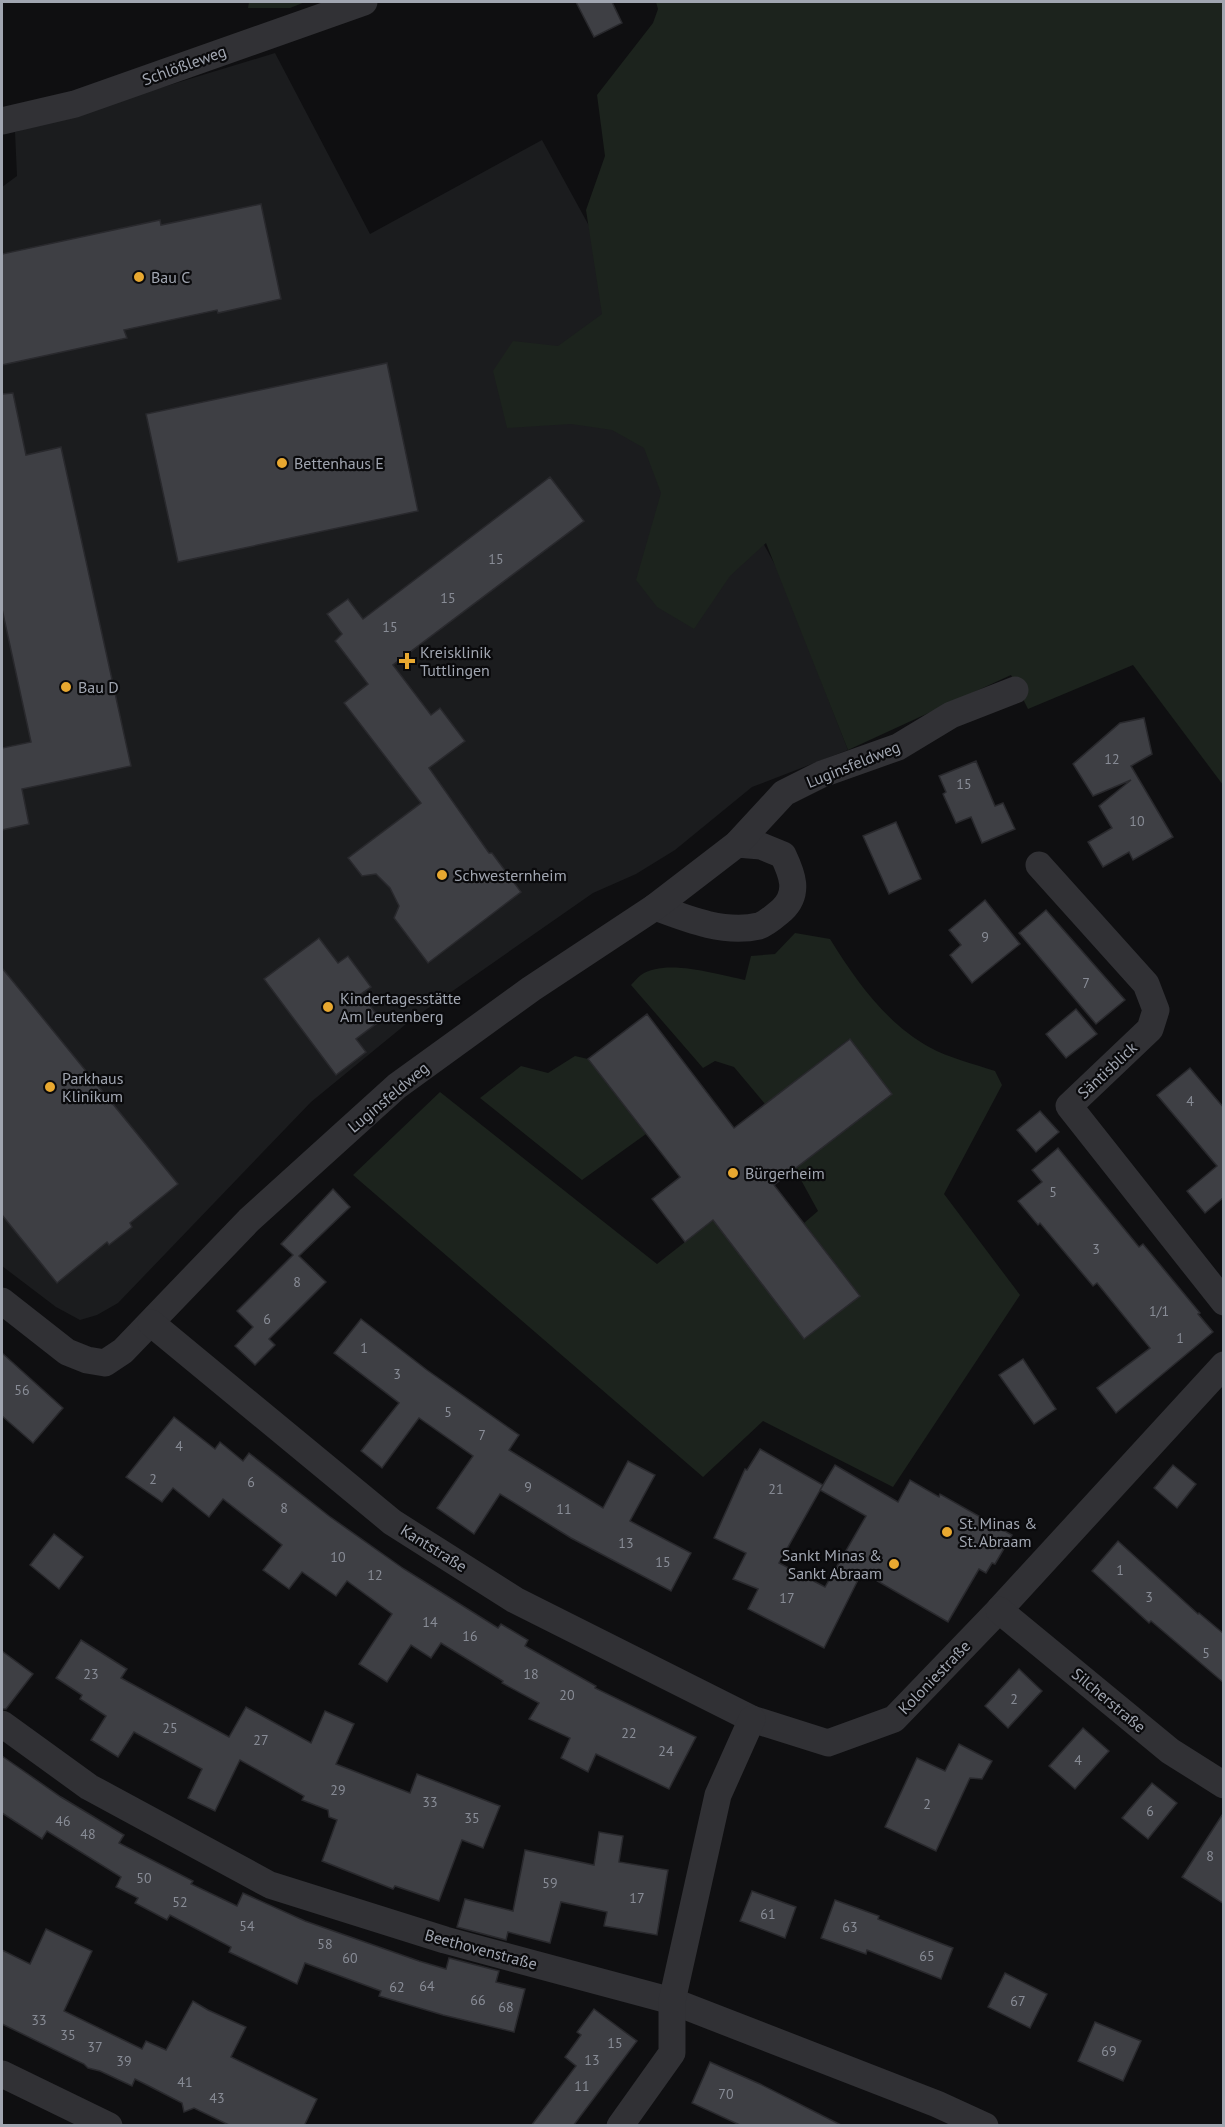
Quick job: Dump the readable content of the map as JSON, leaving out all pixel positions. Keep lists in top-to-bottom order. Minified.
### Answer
{"streets":{"street":["Schlößleweg","Luginsfeldweg","Säntisblick","Kantstraße","Koloniestraße","Silcherstraße","Beethovenstraße"]},"crossings":[["Luginsfeldweg","Kantstraße"],["Kantstraße","Koloniestraße"],["Koloniestraße","Silcherstraße"]],"places":{"other":["Bau C","Bettenhaus E","Bau D","Schwesternheim","Kindertagesstätte Am Leutenberg","Parkhaus Klinikum","Bürgerheim","St. Minas & St. Abraam","Sankt Minas & Sankt Abraam"],"health":["Kreisklinik Tuttlingen"]},"house_numbers":["15","15","15","12","15","10","9","7","4","5","3","8","1/1","6","1","1","3","56","5","7","4","2","6","9","21","8","11","13","10","15","1","12","3","17","14","16","5","23","18","20","2","25","22","27","24","4","29","33","2","6","35","46","48","8","50","59","17","52","61","54","63","58","65","60","64","62","66","67","68","33","35","15","37","69","13","39","41","11","70","43"]}
